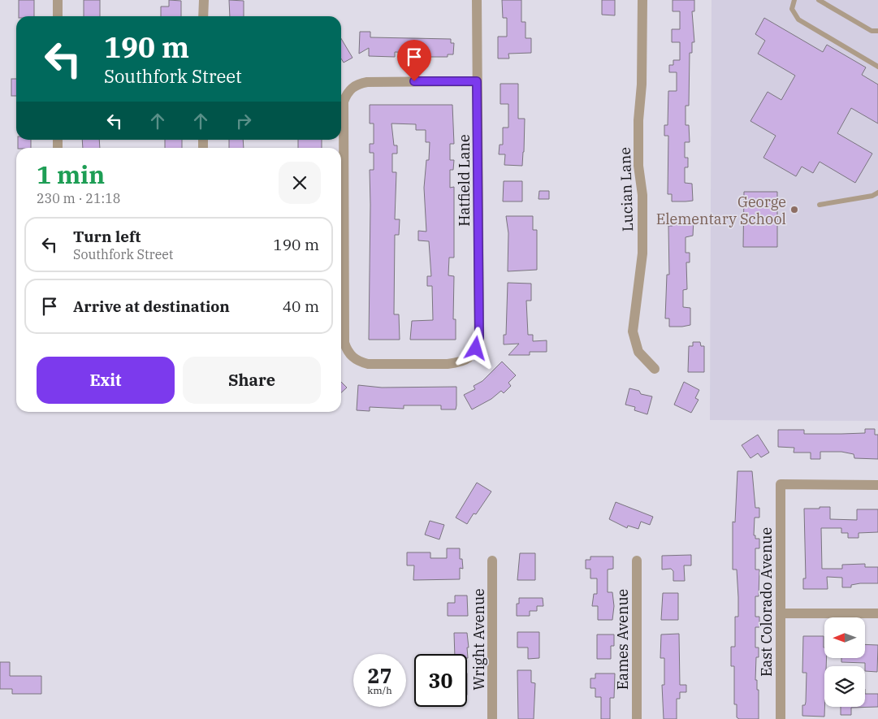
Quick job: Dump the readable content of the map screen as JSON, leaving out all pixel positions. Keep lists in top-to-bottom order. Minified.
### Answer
{"streets":{"street":["Hatfield Lane","Lucian Lane","East Colorado Avenue","Wright Avenue","Eames Avenue"]},"places":["George Elementary School"],"north":"left","page":{"turn":["190 m","Southfork Street"],"heading":["1 min","230 m · 21:18"],"list":[{"name":"Turn left","note":"Southfork Street","value":"190 m"},{"name":"Arrive at destination","value":"40 m"}],"buttons":["Exit","Share"],"speed":"27 km/h","limit":"30"}}
